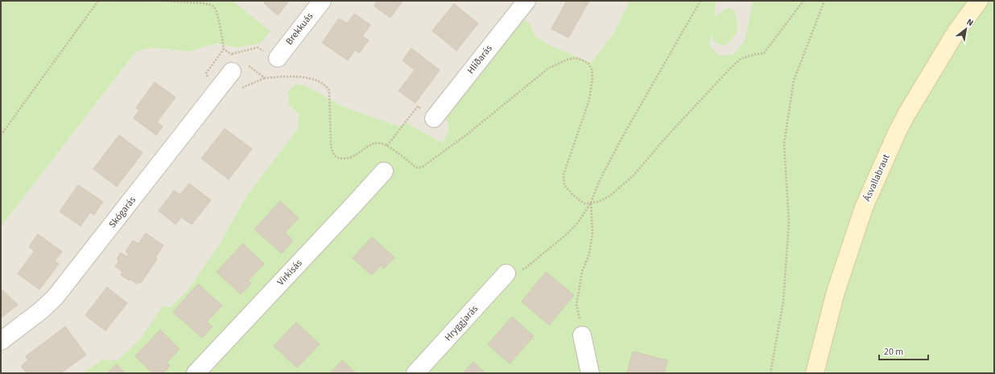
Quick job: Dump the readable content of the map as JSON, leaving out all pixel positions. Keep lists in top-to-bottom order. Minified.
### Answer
{"streets":{"main road":["Ásvallabraut"],"street":["Brekkuás","Hlíðarás","Skógarás","Virkisás","Hryggjarás"]},"scale_bar":"20 m","north":"top right"}
